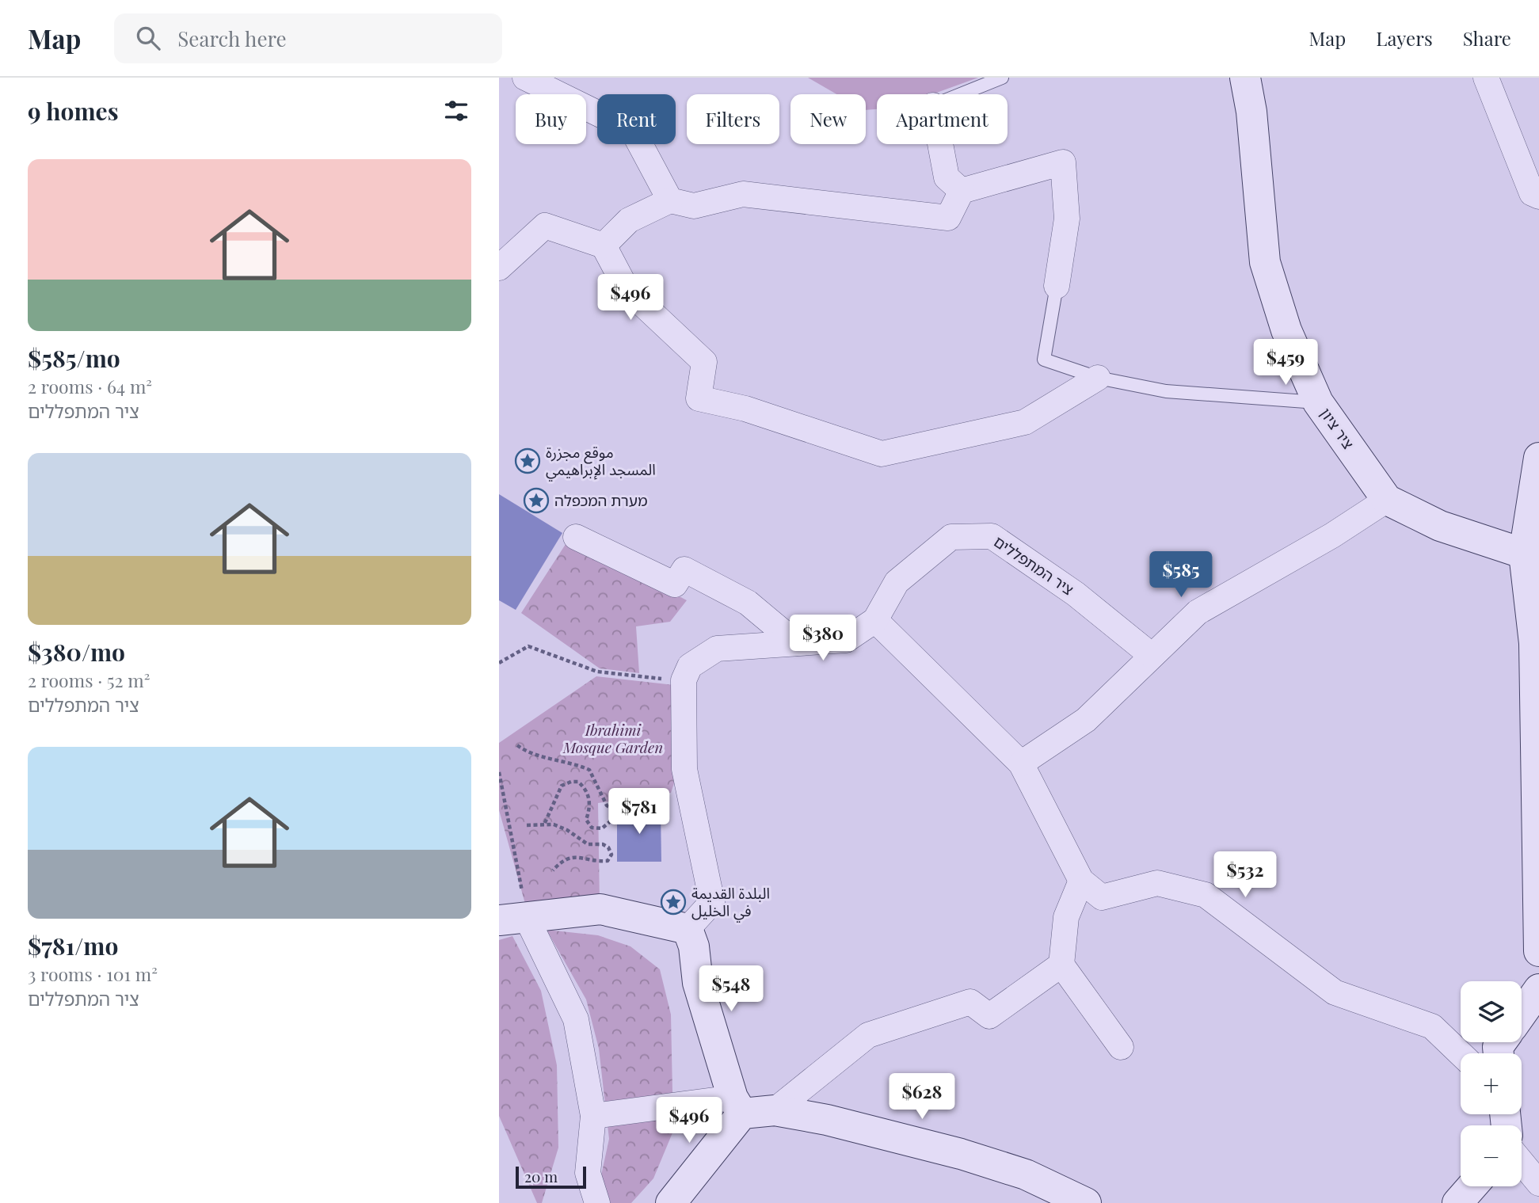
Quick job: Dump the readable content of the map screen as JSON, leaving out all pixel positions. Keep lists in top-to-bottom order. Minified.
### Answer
{"streets":{"street":["ציר ציון","ציר המתפללים"]},"parks":["Ibrahimi Mosque Garden"],"places":{"place":["موقع مجزرة المسجد الإبراهيمي","מערת המכפלה","البلدة القديمة في الخليل"]},"scale_bar":"20 m","page":{"header":"Map","search":"Search here","nav":["Map","Layers","Share"],"heading":"9 homes","chip":["Buy","Rent","Filters","New","Apartment"],"list":[{"name":"$585/mo","note":"2 rooms · 64 m² · ציר המתפללים"},{"name":"$380/mo","note":"2 rooms · 52 m² · ציר המתפללים"},{"name":"$781/mo","note":"3 rooms · 101 m² · ציר המתפללים"}],"price":["$496","$459","$585","$380","$781","$532","$548","$628","$496"],"map_buttons":["+","−"],"scale":"20 m"}}
